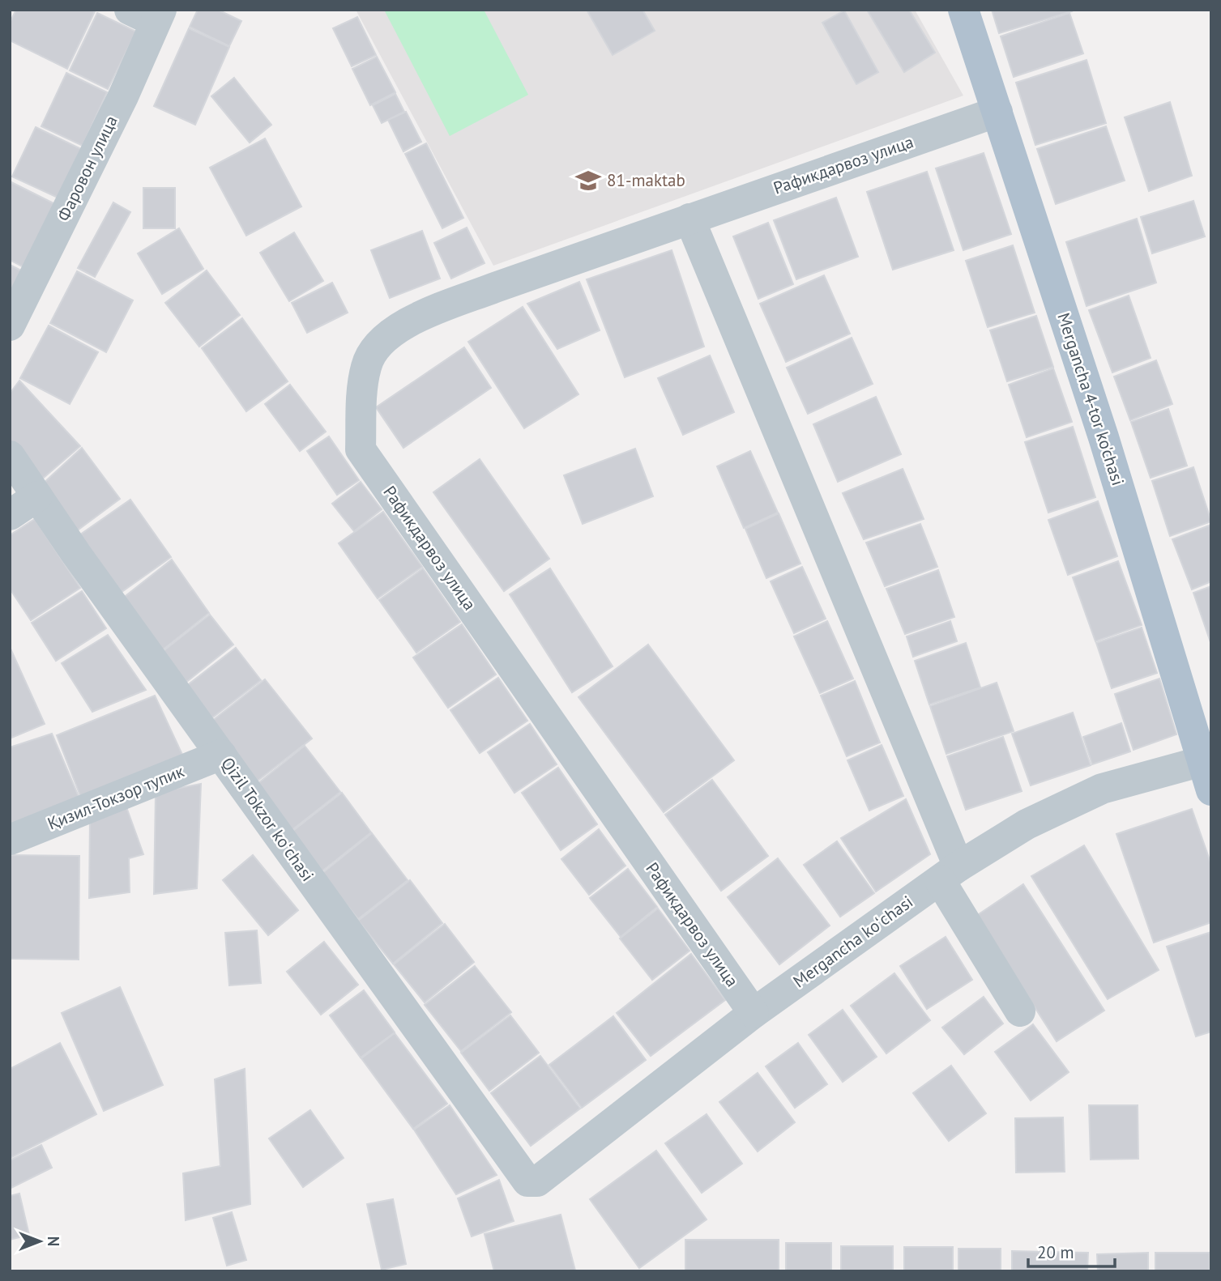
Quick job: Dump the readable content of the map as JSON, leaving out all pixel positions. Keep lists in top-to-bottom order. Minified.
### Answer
{"streets":{"main road":["Mergancha 4-tor ko'chasi"],"street":["Рафикдарвоз улица","Фаровон улица","Қизил-Токзор тупик","Qizil Tokzor koʻchasi","Mergancha koʻchasi"]},"crossings":[["Рафикдарвоз улица","Mergancha 4-tor ko'chasi"],["Рафикдарвоз улица","Mergancha koʻchasi"],["Mergancha 4-tor ko'chasi","Mergancha koʻchasi"],["Қизил-Токзор тупик","Qizil Tokzor koʻchasi"],["Qizil Tokzor koʻchasi","Mergancha koʻchasi"]],"places":{"school or university":["81-maktab"]},"scale_bar":"20 m","north":"right"}
